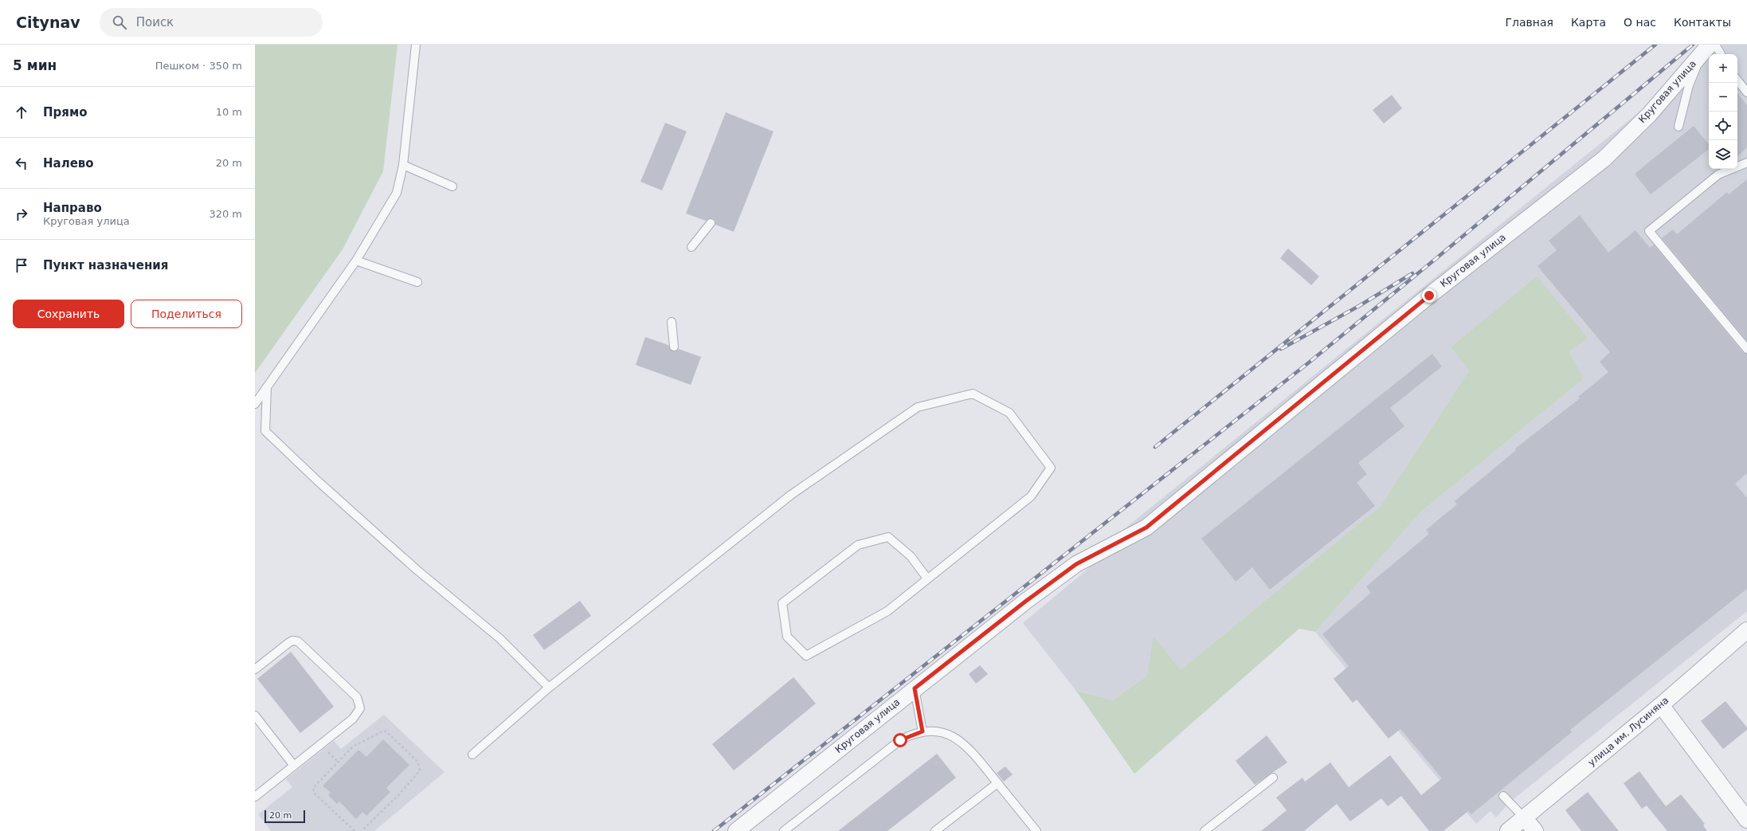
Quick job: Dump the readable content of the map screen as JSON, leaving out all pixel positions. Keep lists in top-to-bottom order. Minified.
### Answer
{"streets":{"street":["Круговая улица","улица им. Лусиняна"]},"scale_bar":"20 m","page":{"header":"Citynav","search":"Поиск","nav":["Главная","Карта","О нас","Контакты"],"heading":["5 мин","Пешком · 350 m"],"map_buttons":["+","−"],"list":[["Прямо","10 m"],["Налево","20 m"],["Направо","Круговая улица","320 m"],"Пункт назначения"],"buttons":["Сохранить","Поделиться"],"scale":"20 m"}}
